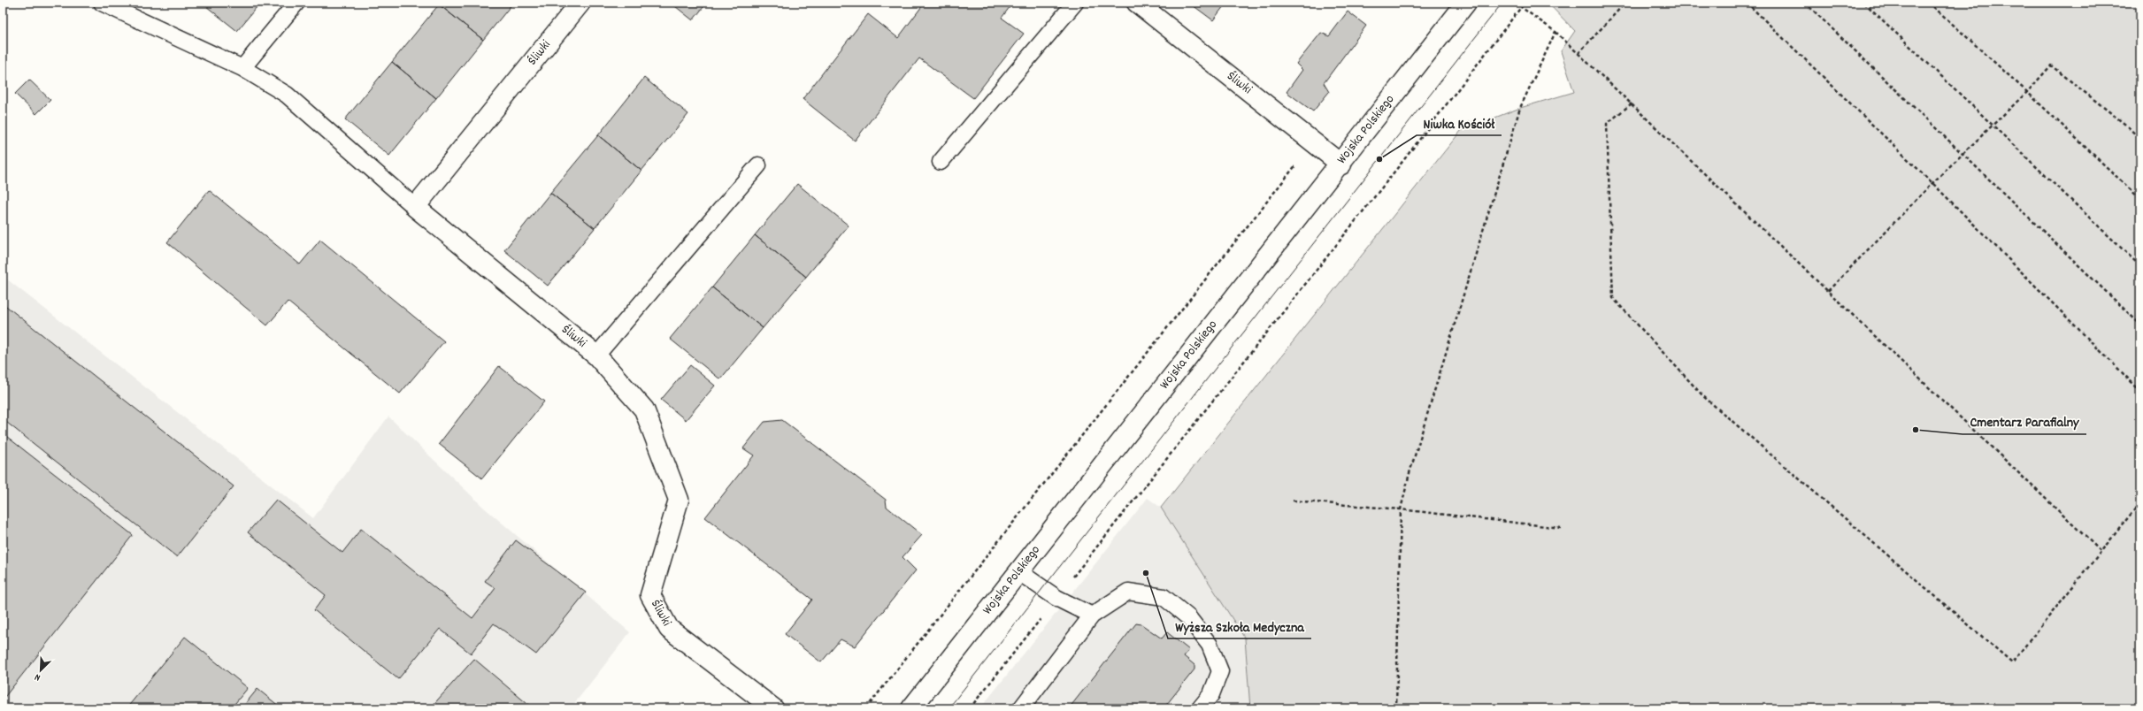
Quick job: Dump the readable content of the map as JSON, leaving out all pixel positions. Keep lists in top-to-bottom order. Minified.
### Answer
{"streets":{"street":["Śliwki","Wojska Polskiego"]},"crossings":[["Śliwki","Wojska Polskiego"]],"places":["Niwka Kościół","Cmentarz Parafialny","Wyższa Szkoła Medyczna"],"north":"bottom left"}
